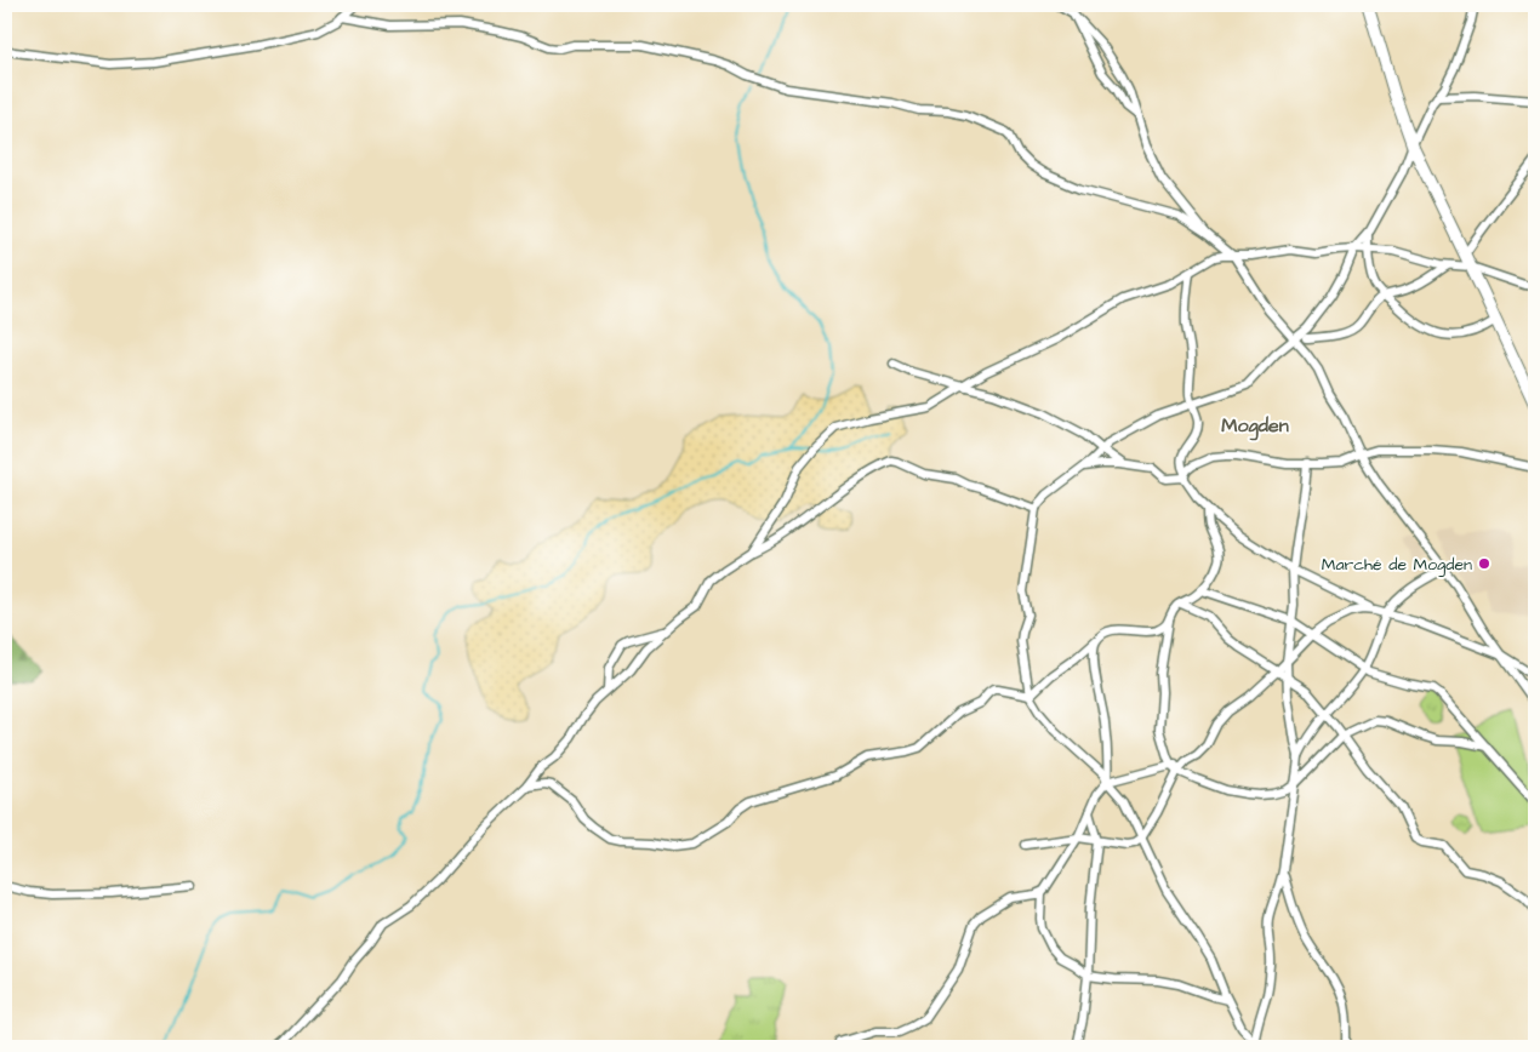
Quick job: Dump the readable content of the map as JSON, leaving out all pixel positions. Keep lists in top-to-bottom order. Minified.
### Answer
{"districts":["Mogden"],"places":["Marché de Mogden"]}
